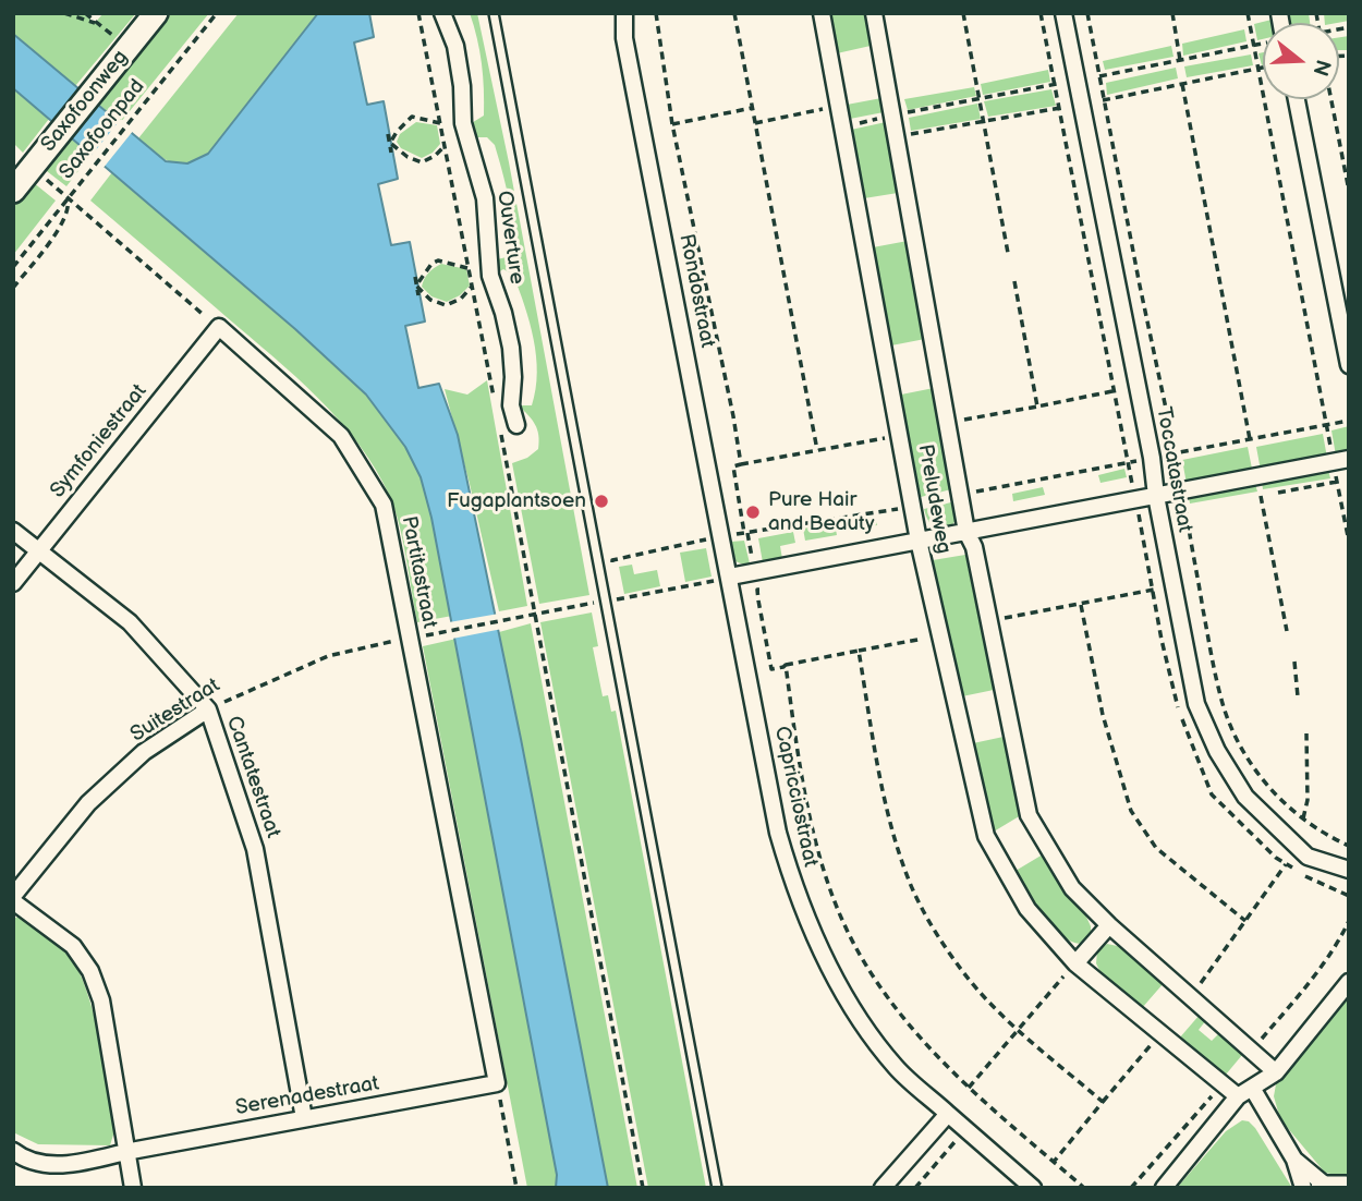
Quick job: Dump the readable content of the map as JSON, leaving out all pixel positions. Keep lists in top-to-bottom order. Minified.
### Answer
{"streets":{"street":["Saxofoonweg","Ouverture","Rondostraat","Symfoniestraat","Toccatastraat","Preludeweg","Partitastraat","Suitestraat","Cantatestraat","Capricciostraat","Serenadestraat"],"path":["Saxofoonpad"]},"crossings":[["Rondostraat","Capricciostraat"],["Symfoniestraat","Partitastraat"],["Symfoniestraat","Cantatestraat"],["Partitastraat","Suitestraat"],["Partitastraat","Serenadestraat"],["Suitestraat","Cantatestraat"],["Cantatestraat","Serenadestraat"]],"places":["Fugaplantsoen","Pure Hair and Beauty"],"north":"right"}
